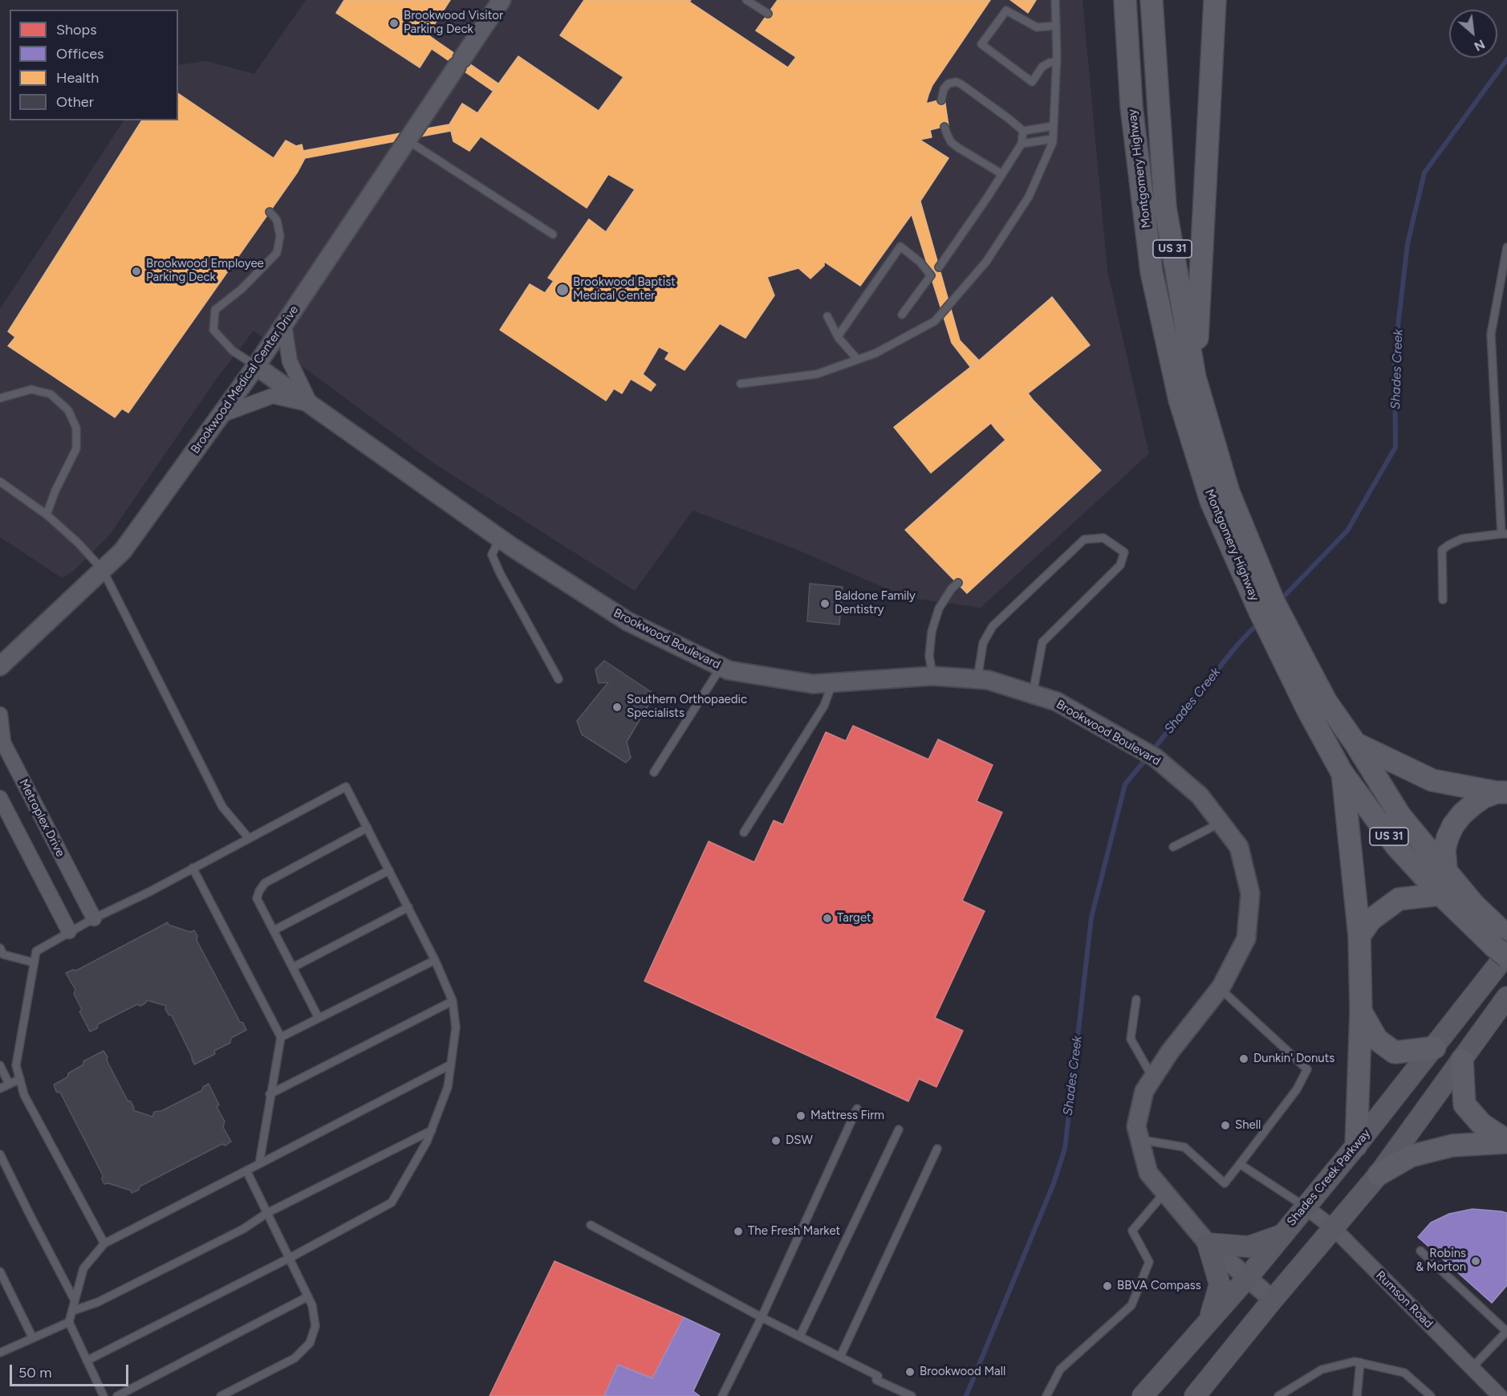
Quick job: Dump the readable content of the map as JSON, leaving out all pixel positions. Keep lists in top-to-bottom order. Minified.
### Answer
{"streets":{"main road":["Montgomery Highway","US 31","Shades Creek Parkway"],"street":["Brookwood Medical Center Drive","Brookwood Boulevard","Metroplex Drive","Rumson Road"]},"crossings":[["Montgomery Highway","Shades Creek Parkway"],["Brookwood Medical Center Drive","Brookwood Boulevard"],["Brookwood Boulevard","Shades Creek Parkway"],["Shades Creek Parkway","Rumson Road"]],"water":["Shades Creek"],"places":["Brookwood Visitor Parking Deck","Brookwood Employee Parking Deck","Brookwood Baptist Medical Center","Baldone Family Dentistry","Southern Orthopaedic Specialists","Target","Dunkin' Donuts","Mattress Firm","Shell","DSW","The Fresh Market","Robins & Morton","BBVA Compass","Brookwood Mall"],"legend":["Shops","Offices","Health","Other"],"scale_bar":"50 m","north":"bottom right"}
